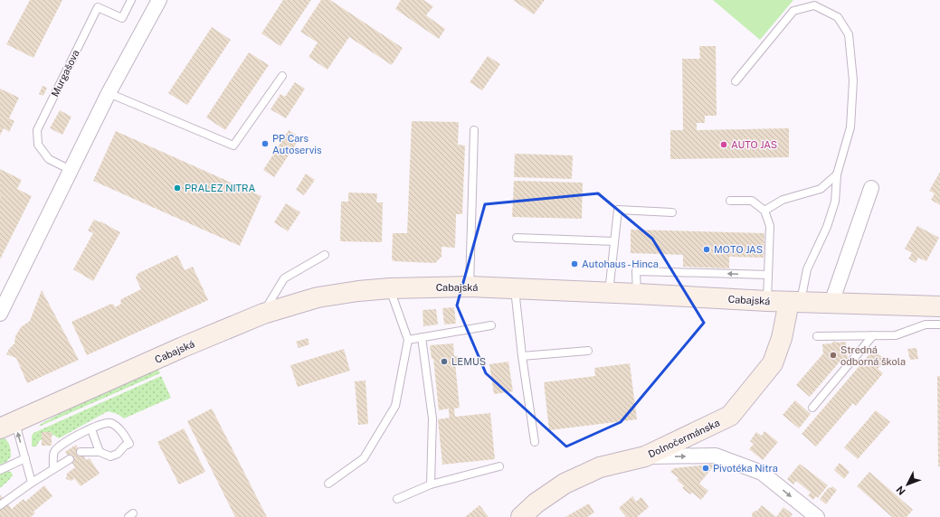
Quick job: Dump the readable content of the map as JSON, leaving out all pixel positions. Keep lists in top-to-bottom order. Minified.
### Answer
{"streets":{"main road":["Cabajská","Dolnočermánska"],"lane":["Murgašova"]},"crossings":[["Cabajská","Dolnočermánska"]],"places":["PP Cars Autoservis","AUTO JAS","PRALEZ NITRA","MOTO JAS","Autohaus - Hinca","Stredná odborná škola","LEMUS","Pivotéka Nitra"],"north":"bottom left"}
